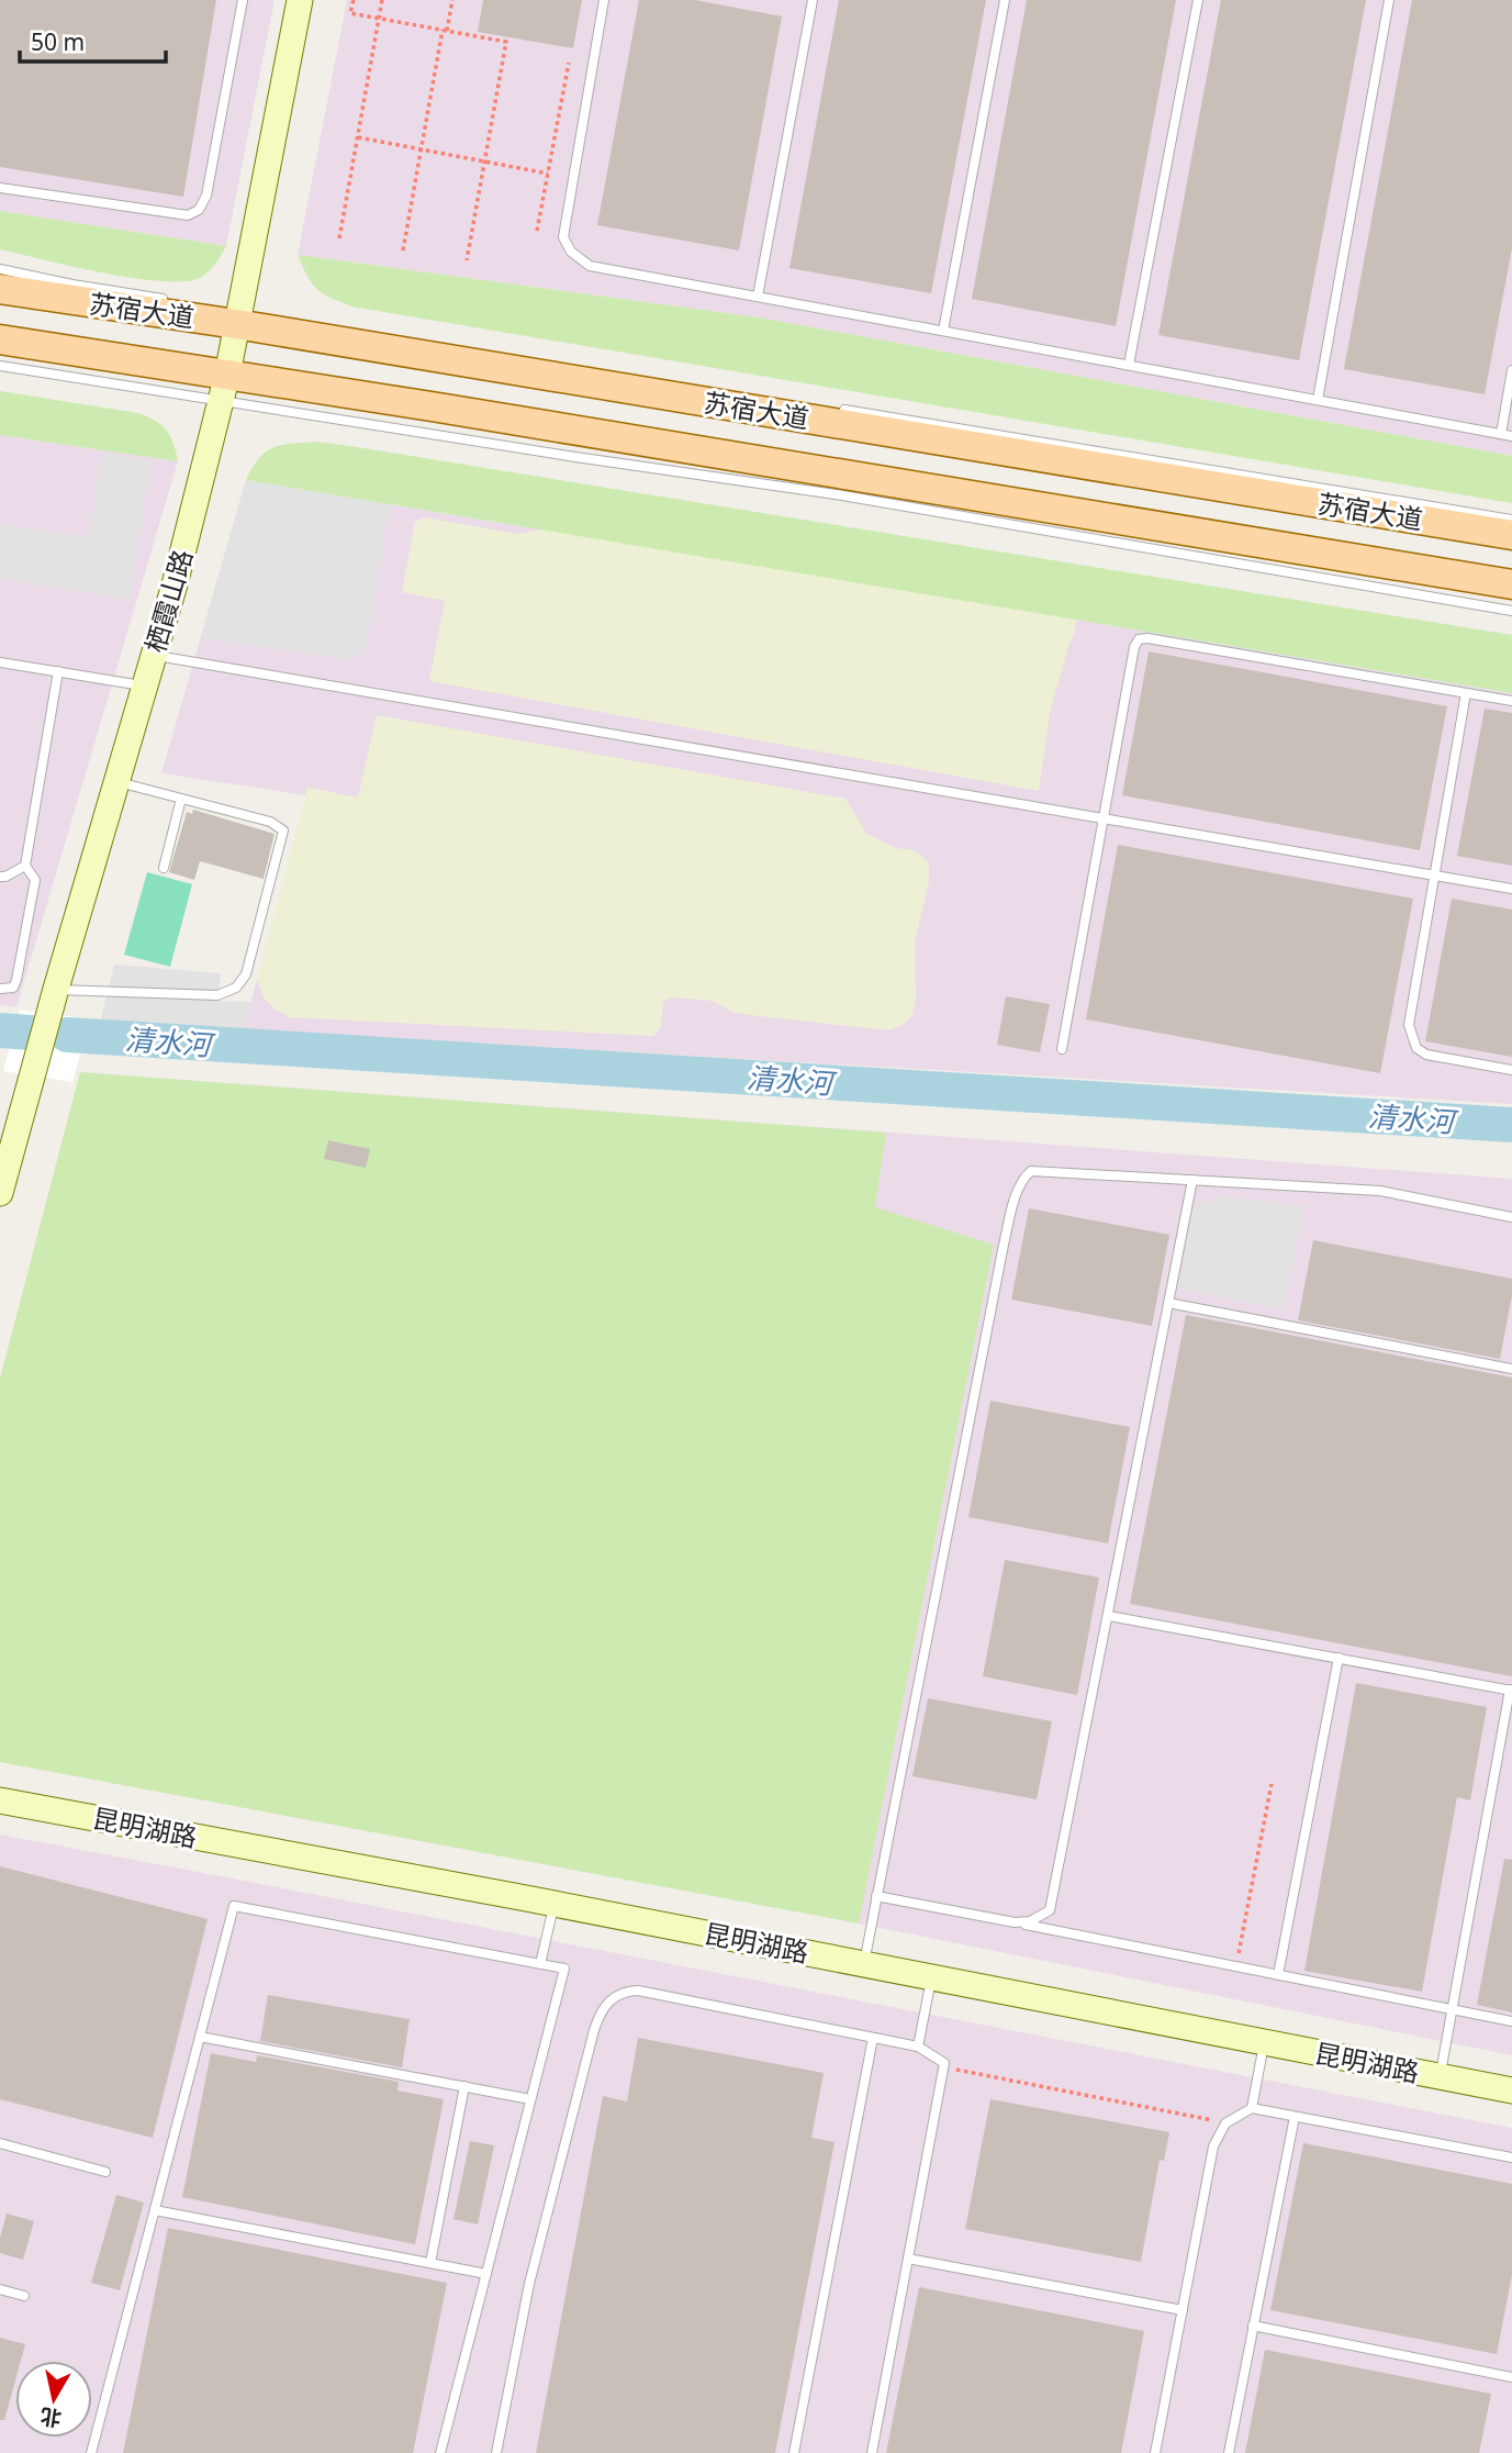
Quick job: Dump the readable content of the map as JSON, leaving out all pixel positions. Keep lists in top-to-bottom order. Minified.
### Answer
{"streets":{"main road":["苏宿大道"],"street":["栖霞山路","昆明湖路"]},"crossings":[["苏宿大道","栖霞山路"]],"water":["清水河"],"scale_bar":"50 m","north":"bottom"}
